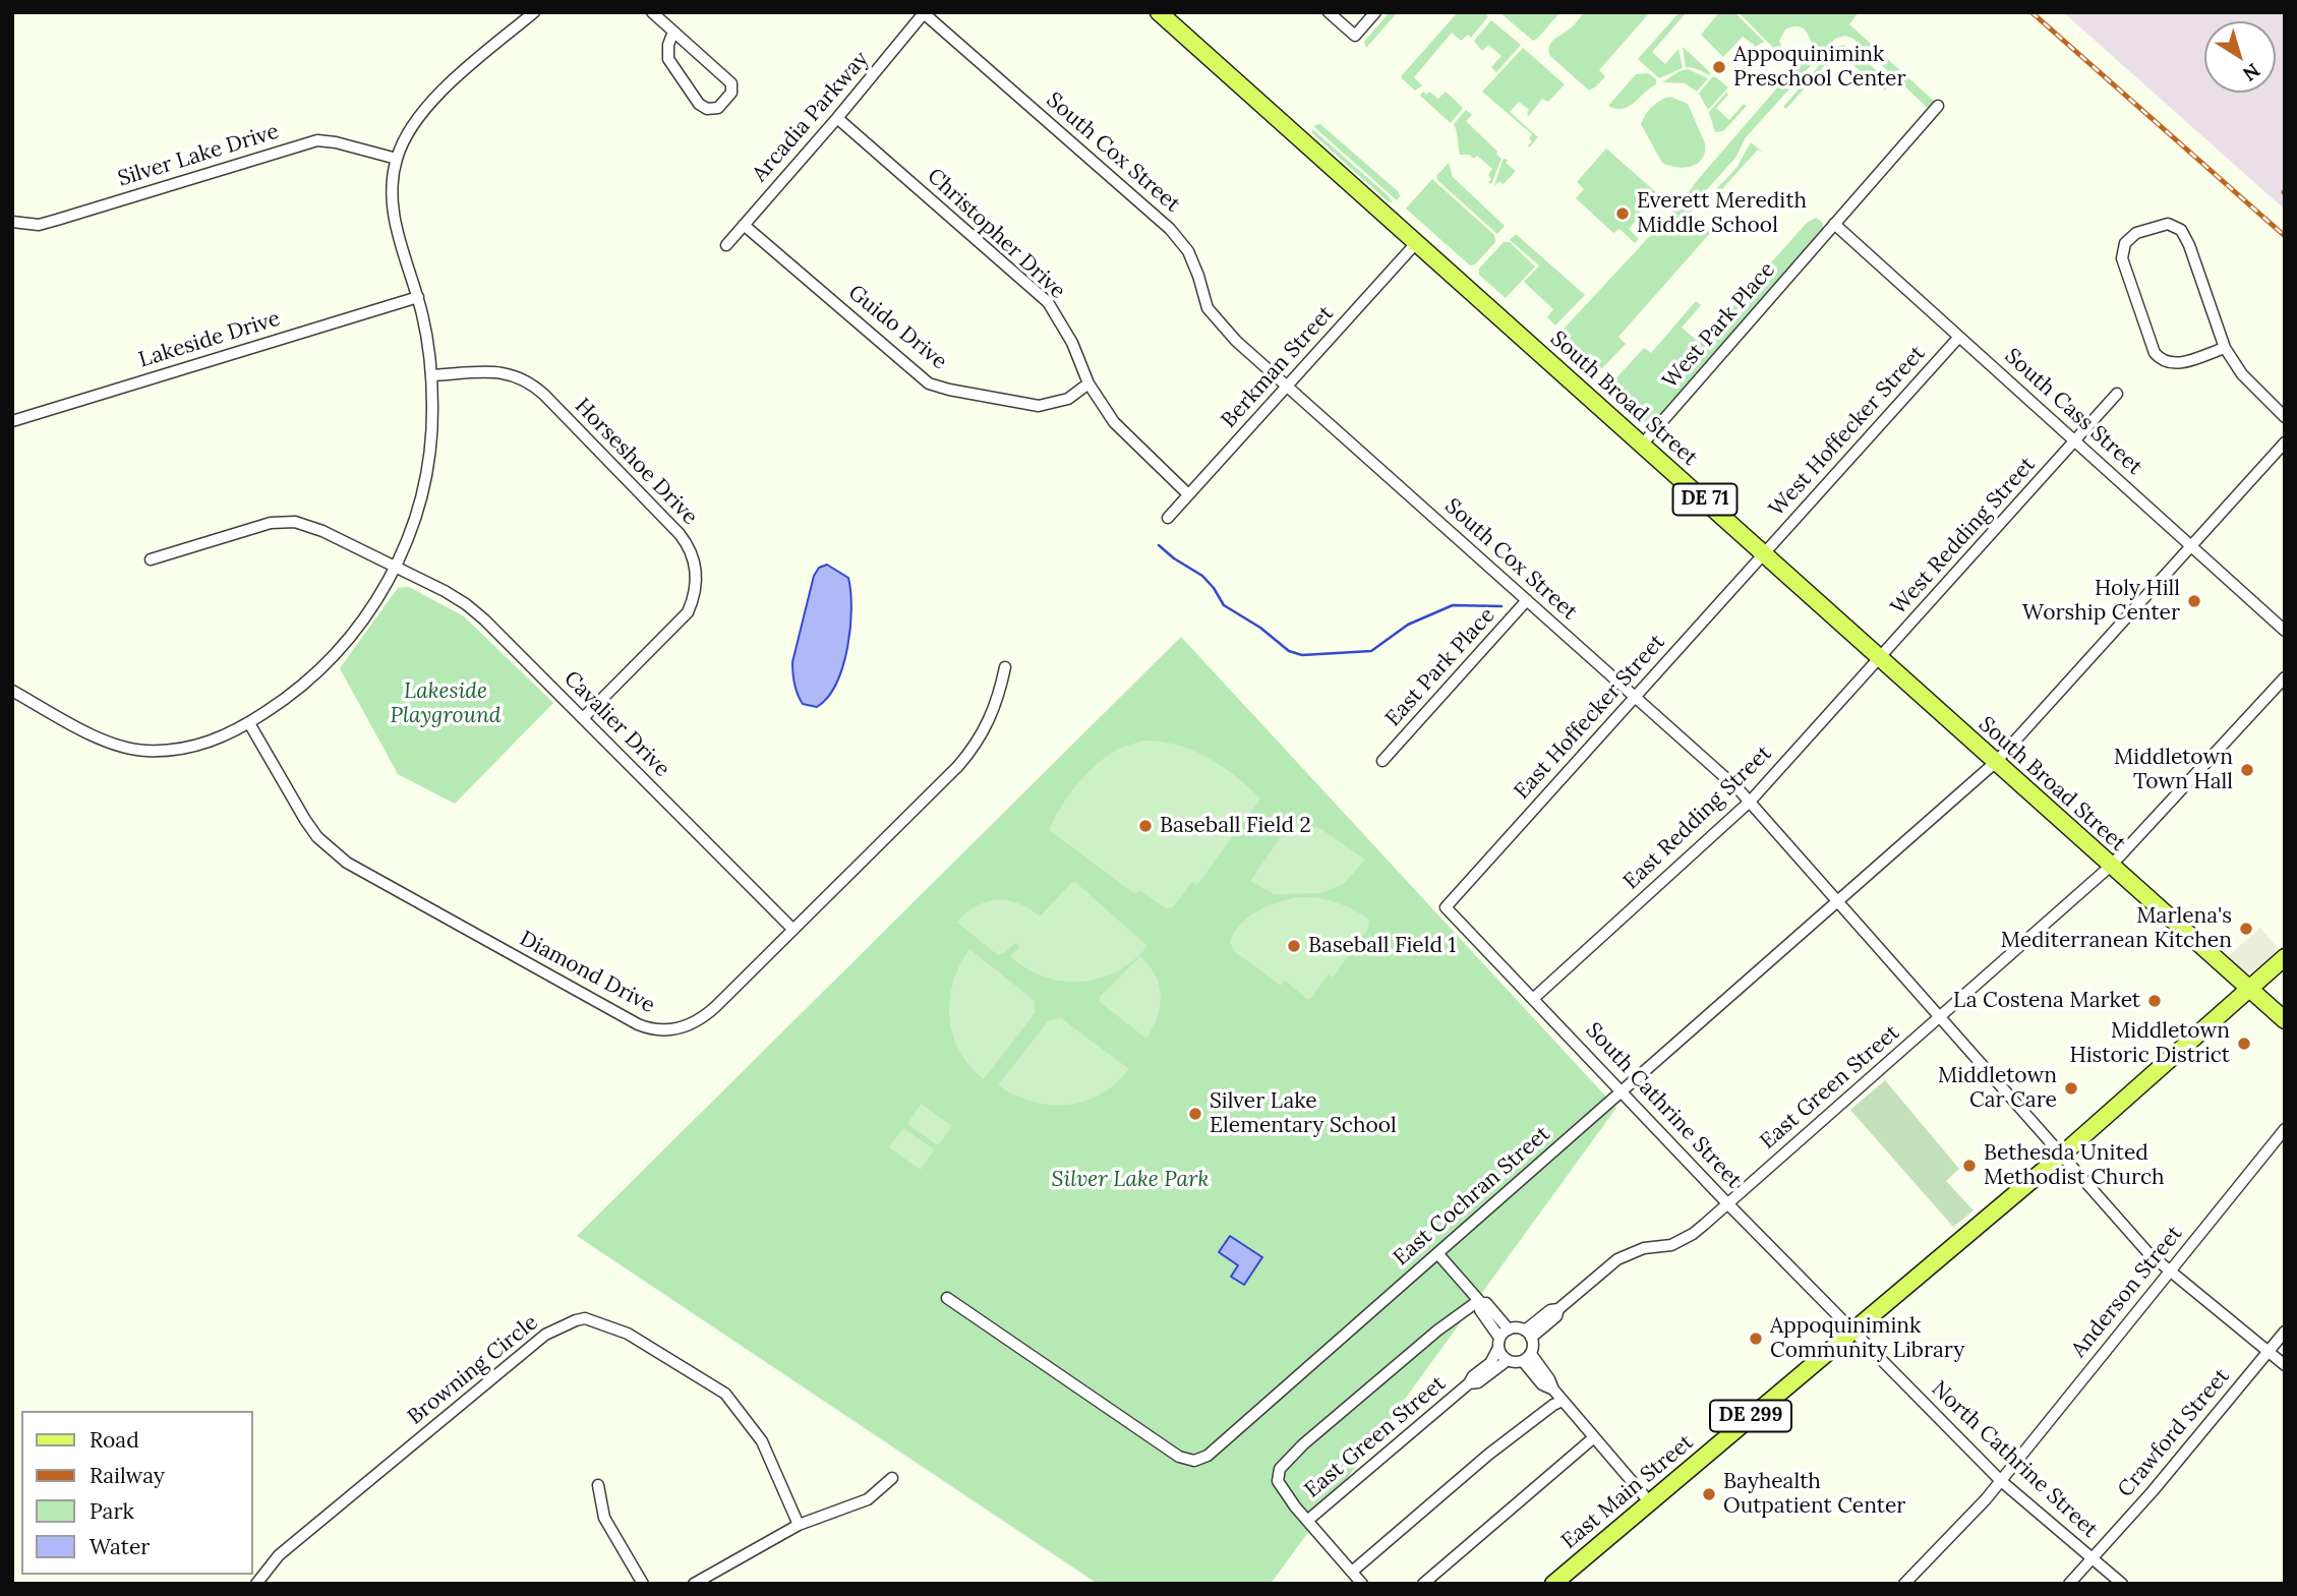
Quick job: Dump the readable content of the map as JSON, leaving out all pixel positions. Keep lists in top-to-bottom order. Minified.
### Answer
{"streets":{"main road":["South Broad Street","DE 71","DE 299","East Main Street"],"street":["Arcadia Parkway","South Cox Street","Silver Lake Drive","Christopher Drive","West Park Place","Guido Drive","Lakeside Drive","Berkman Street","South Cass Street","West Hoffecker Street","Horseshoe Drive","West Redding Street","East Park Place","East Hoffecker Street","Cavalier Drive","East Redding Street","Diamond Drive","East Green Street","South Cathrine Street","East Cochran Street","Anderson Street","Browning Circle","Crawford Street","North Cathrine Street"]},"crossings":[["Arcadia Parkway","South Cox Street"],["Arcadia Parkway","Christopher Drive"],["Arcadia Parkway","Guido Drive"],["South Cox Street","Berkman Street"],["South Cox Street","East Park Place"],["South Cox Street","East Hoffecker Street"],["South Cox Street","East Redding Street"],["South Cox Street","East Green Street"],["South Cox Street","East Cochran Street"],["South Cox Street","Anderson Street"],["South Cox Street","Crawford Street"],["South Cox Street","East Main Street"],["Christopher Drive","Guido Drive"],["Christopher Drive","Berkman Street"],["West Park Place","South Broad Street"],["West Park Place","South Cass Street"],["Berkman Street","South Broad Street"],["South Broad Street","West Hoffecker Street"],["South Broad Street","DE 71"],["South Broad Street","West Redding Street"],["South Broad Street","East Hoffecker Street"],["South Broad Street","East Redding Street"],["South Broad Street","East Green Street"],["South Broad Street","East Cochran Street"],["South Broad Street","DE 299"],["South Broad Street","East Main Street"],["South Cass Street","West Hoffecker Street"],["South Cass Street","West Redding Street"],["South Cass Street","East Cochran Street"],["West Hoffecker Street","East Hoffecker Street"],["Horseshoe Drive","Cavalier Drive"],["DE 71","DE 299"],["DE 71","East Main Street"],["West Redding Street","East Redding Street"],["East Hoffecker Street","South Cathrine Street"],["Cavalier Drive","Diamond Drive"],["East Redding Street","South Cathrine Street"],["East Green Street","South Cathrine Street"],["South Cathrine Street","East Cochran Street"],["South Cathrine Street","North Cathrine Street"],["South Cathrine Street","East Main Street"],["Anderson Street","North Cathrine Street"],["DE 299","East Main Street"],["Crawford Street","North Cathrine Street"],["North Cathrine Street","East Main Street"]],"parks":["Lakeside Playground","Silver Lake Park"],"places":["Appoquinimink Preschool Center","Everett Meredith Middle School","Holy Hill Worship Center","Middletown Town Hall","Baseball Field 2","Marlena's Mediterranean Kitchen","Baseball Field 1","La Costena Market","Middletown Historic District","Middletown Car Care","Silver Lake Elementary School","Bethesda United Methodist Church","Appoquinimink Community Library","Bayhealth Outpatient Center"],"legend":["Road","Railway","Park","Water"],"north":"bottom right"}
